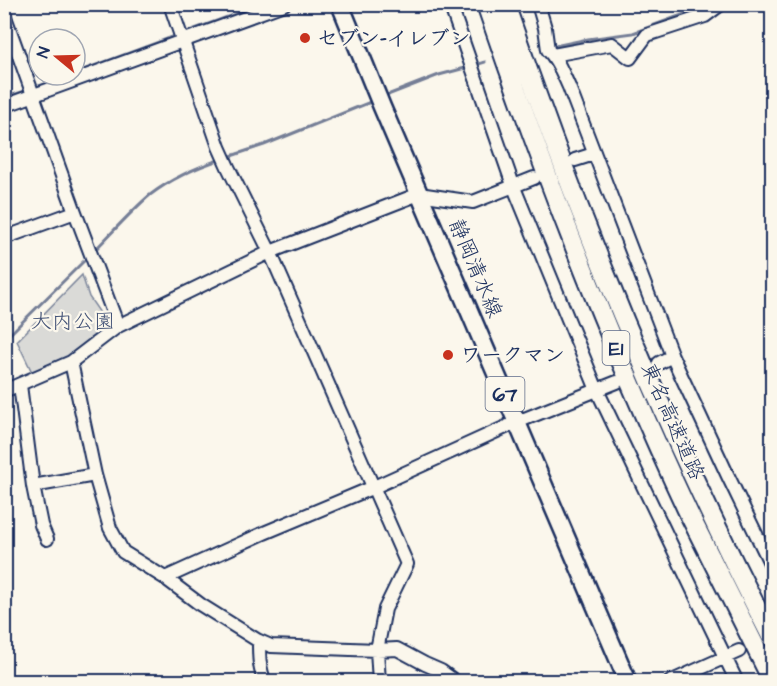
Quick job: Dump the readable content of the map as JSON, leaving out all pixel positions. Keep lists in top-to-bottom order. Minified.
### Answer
{"streets":{"highway":["E1","東名高速道路"],"main road":["静岡清水線","67"]},"parks":["大内公園"],"places":["セブン-イレブン","ワークマン"],"north":"left"}
